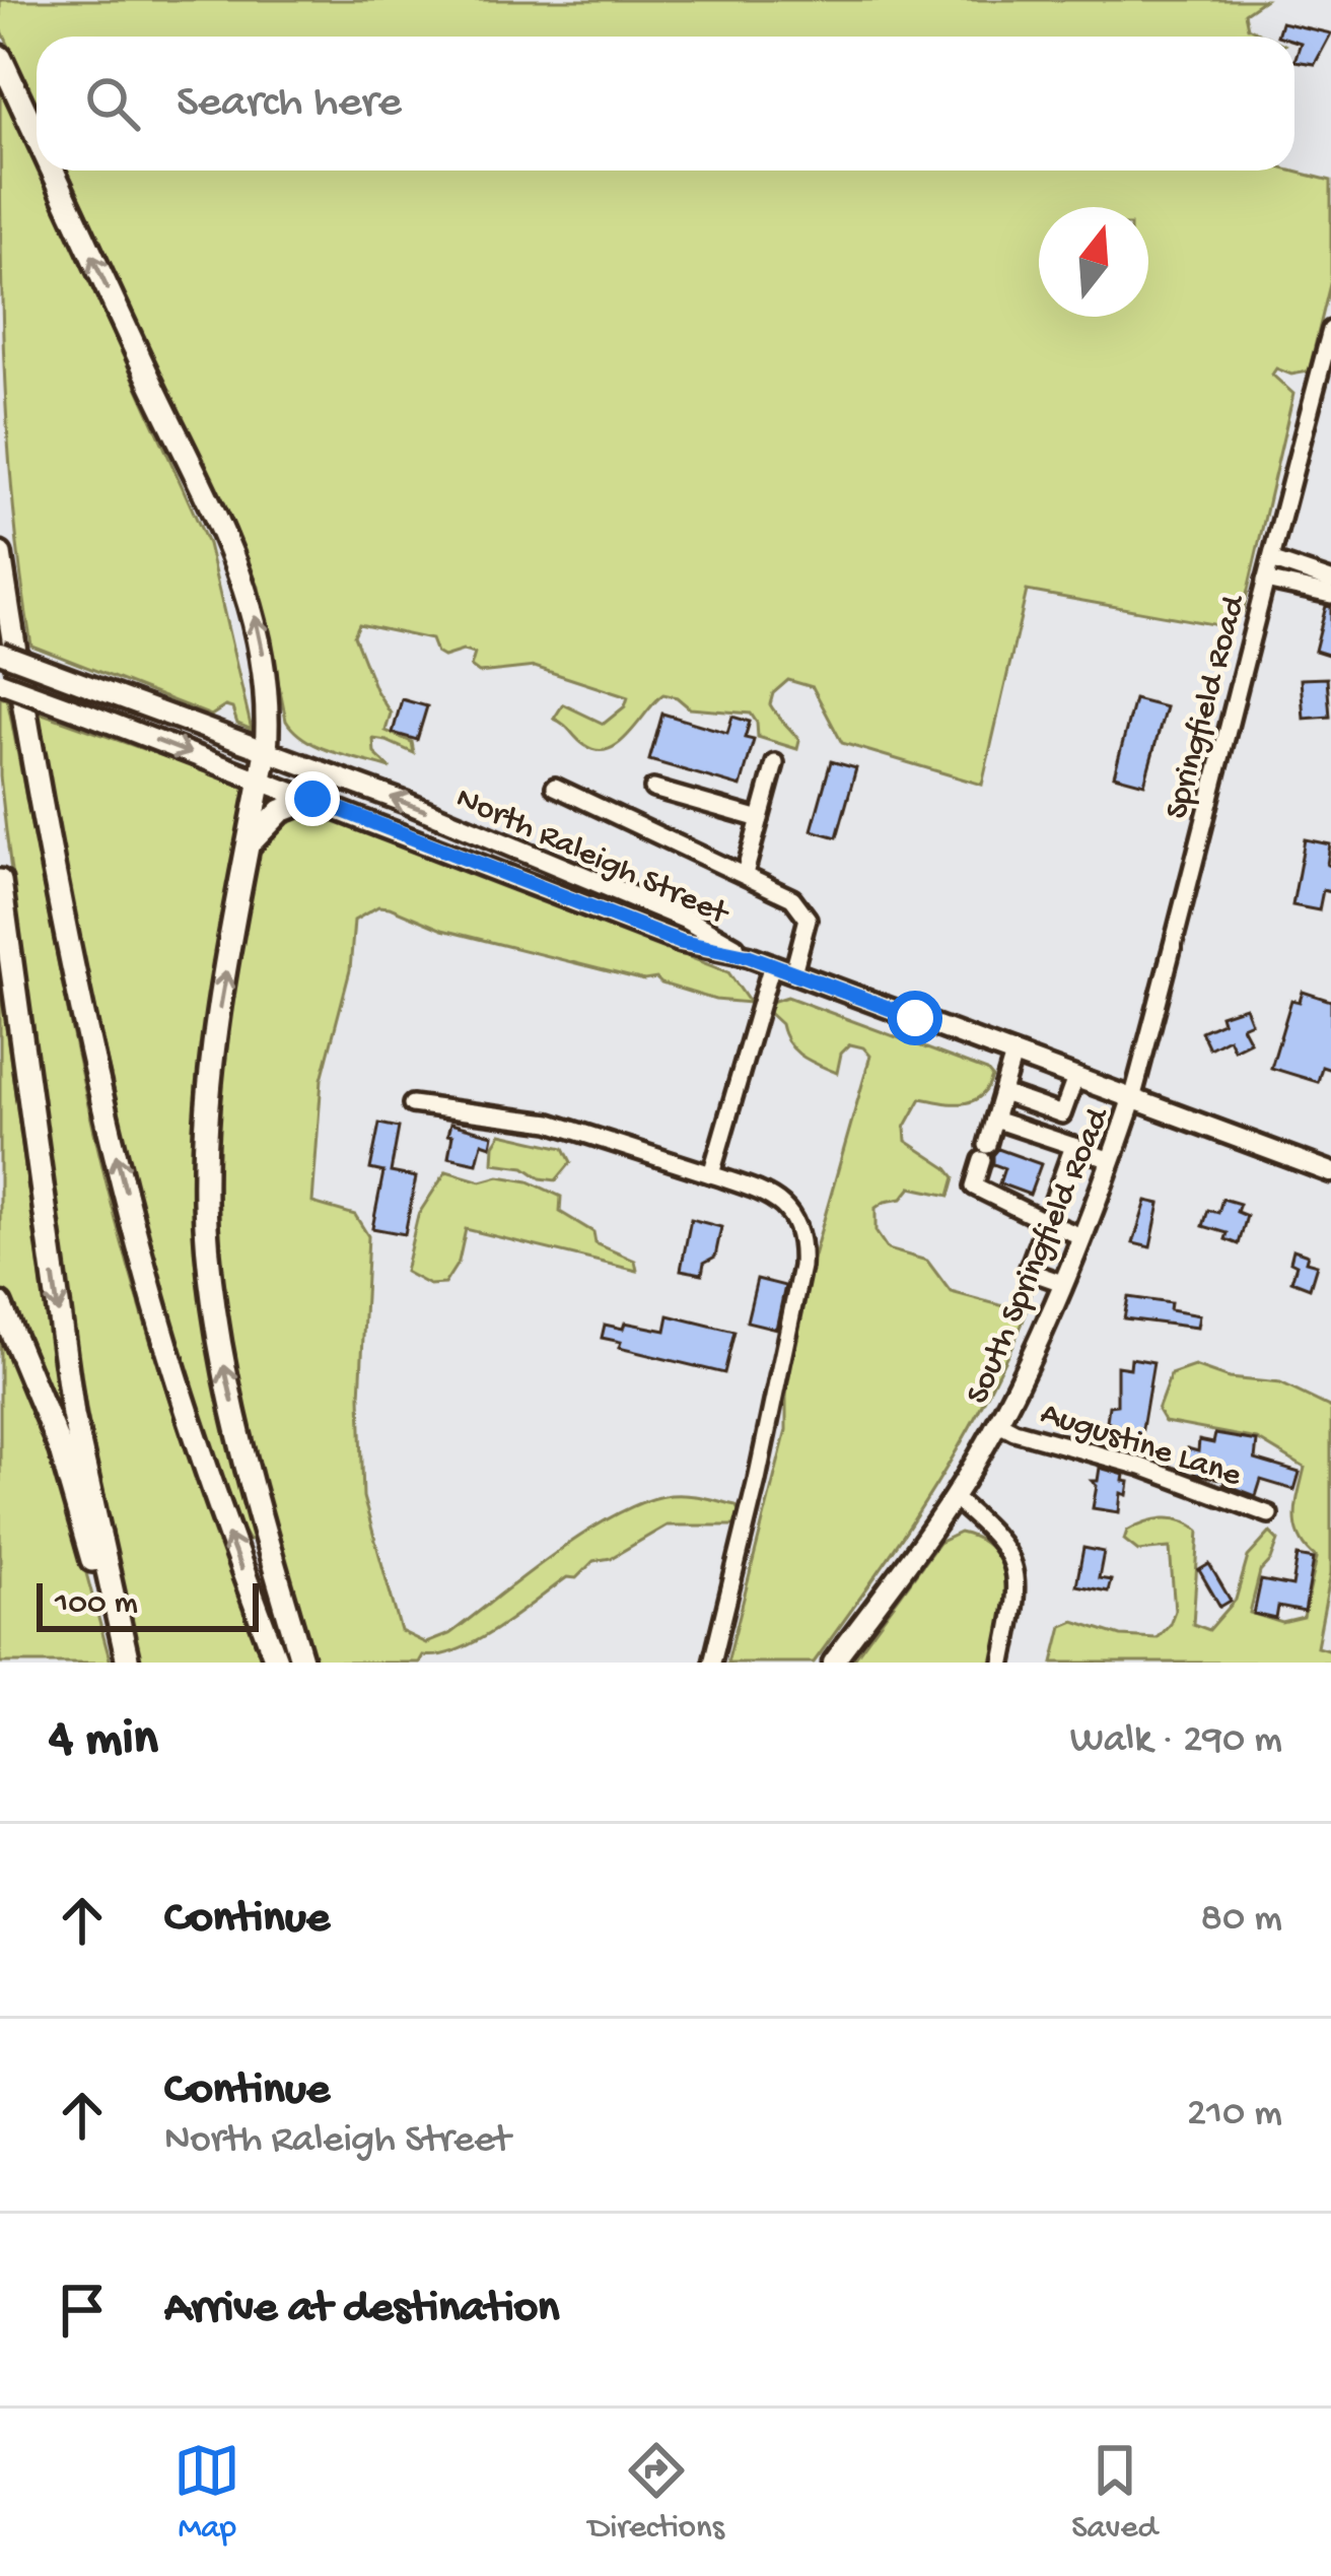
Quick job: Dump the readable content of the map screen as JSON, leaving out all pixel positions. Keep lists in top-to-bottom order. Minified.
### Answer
{"streets":{"main road":["North Raleigh Street","South Springfield Road"],"street":["Springfield Road","Augustine Lane"]},"crossings":[["Springfield Road","South Springfield Road"],["South Springfield Road","Augustine Lane"]],"scale_bar":"100 m","north":"top","page":{"search":"Search here","scale":"100 m","heading":["4 min","Walk · 290 m"],"list":[["Continue","80 m"],["Continue","North Raleigh Street","210 m"],"Arrive at destination"],"nav":["Map","Directions","Saved"]}}
